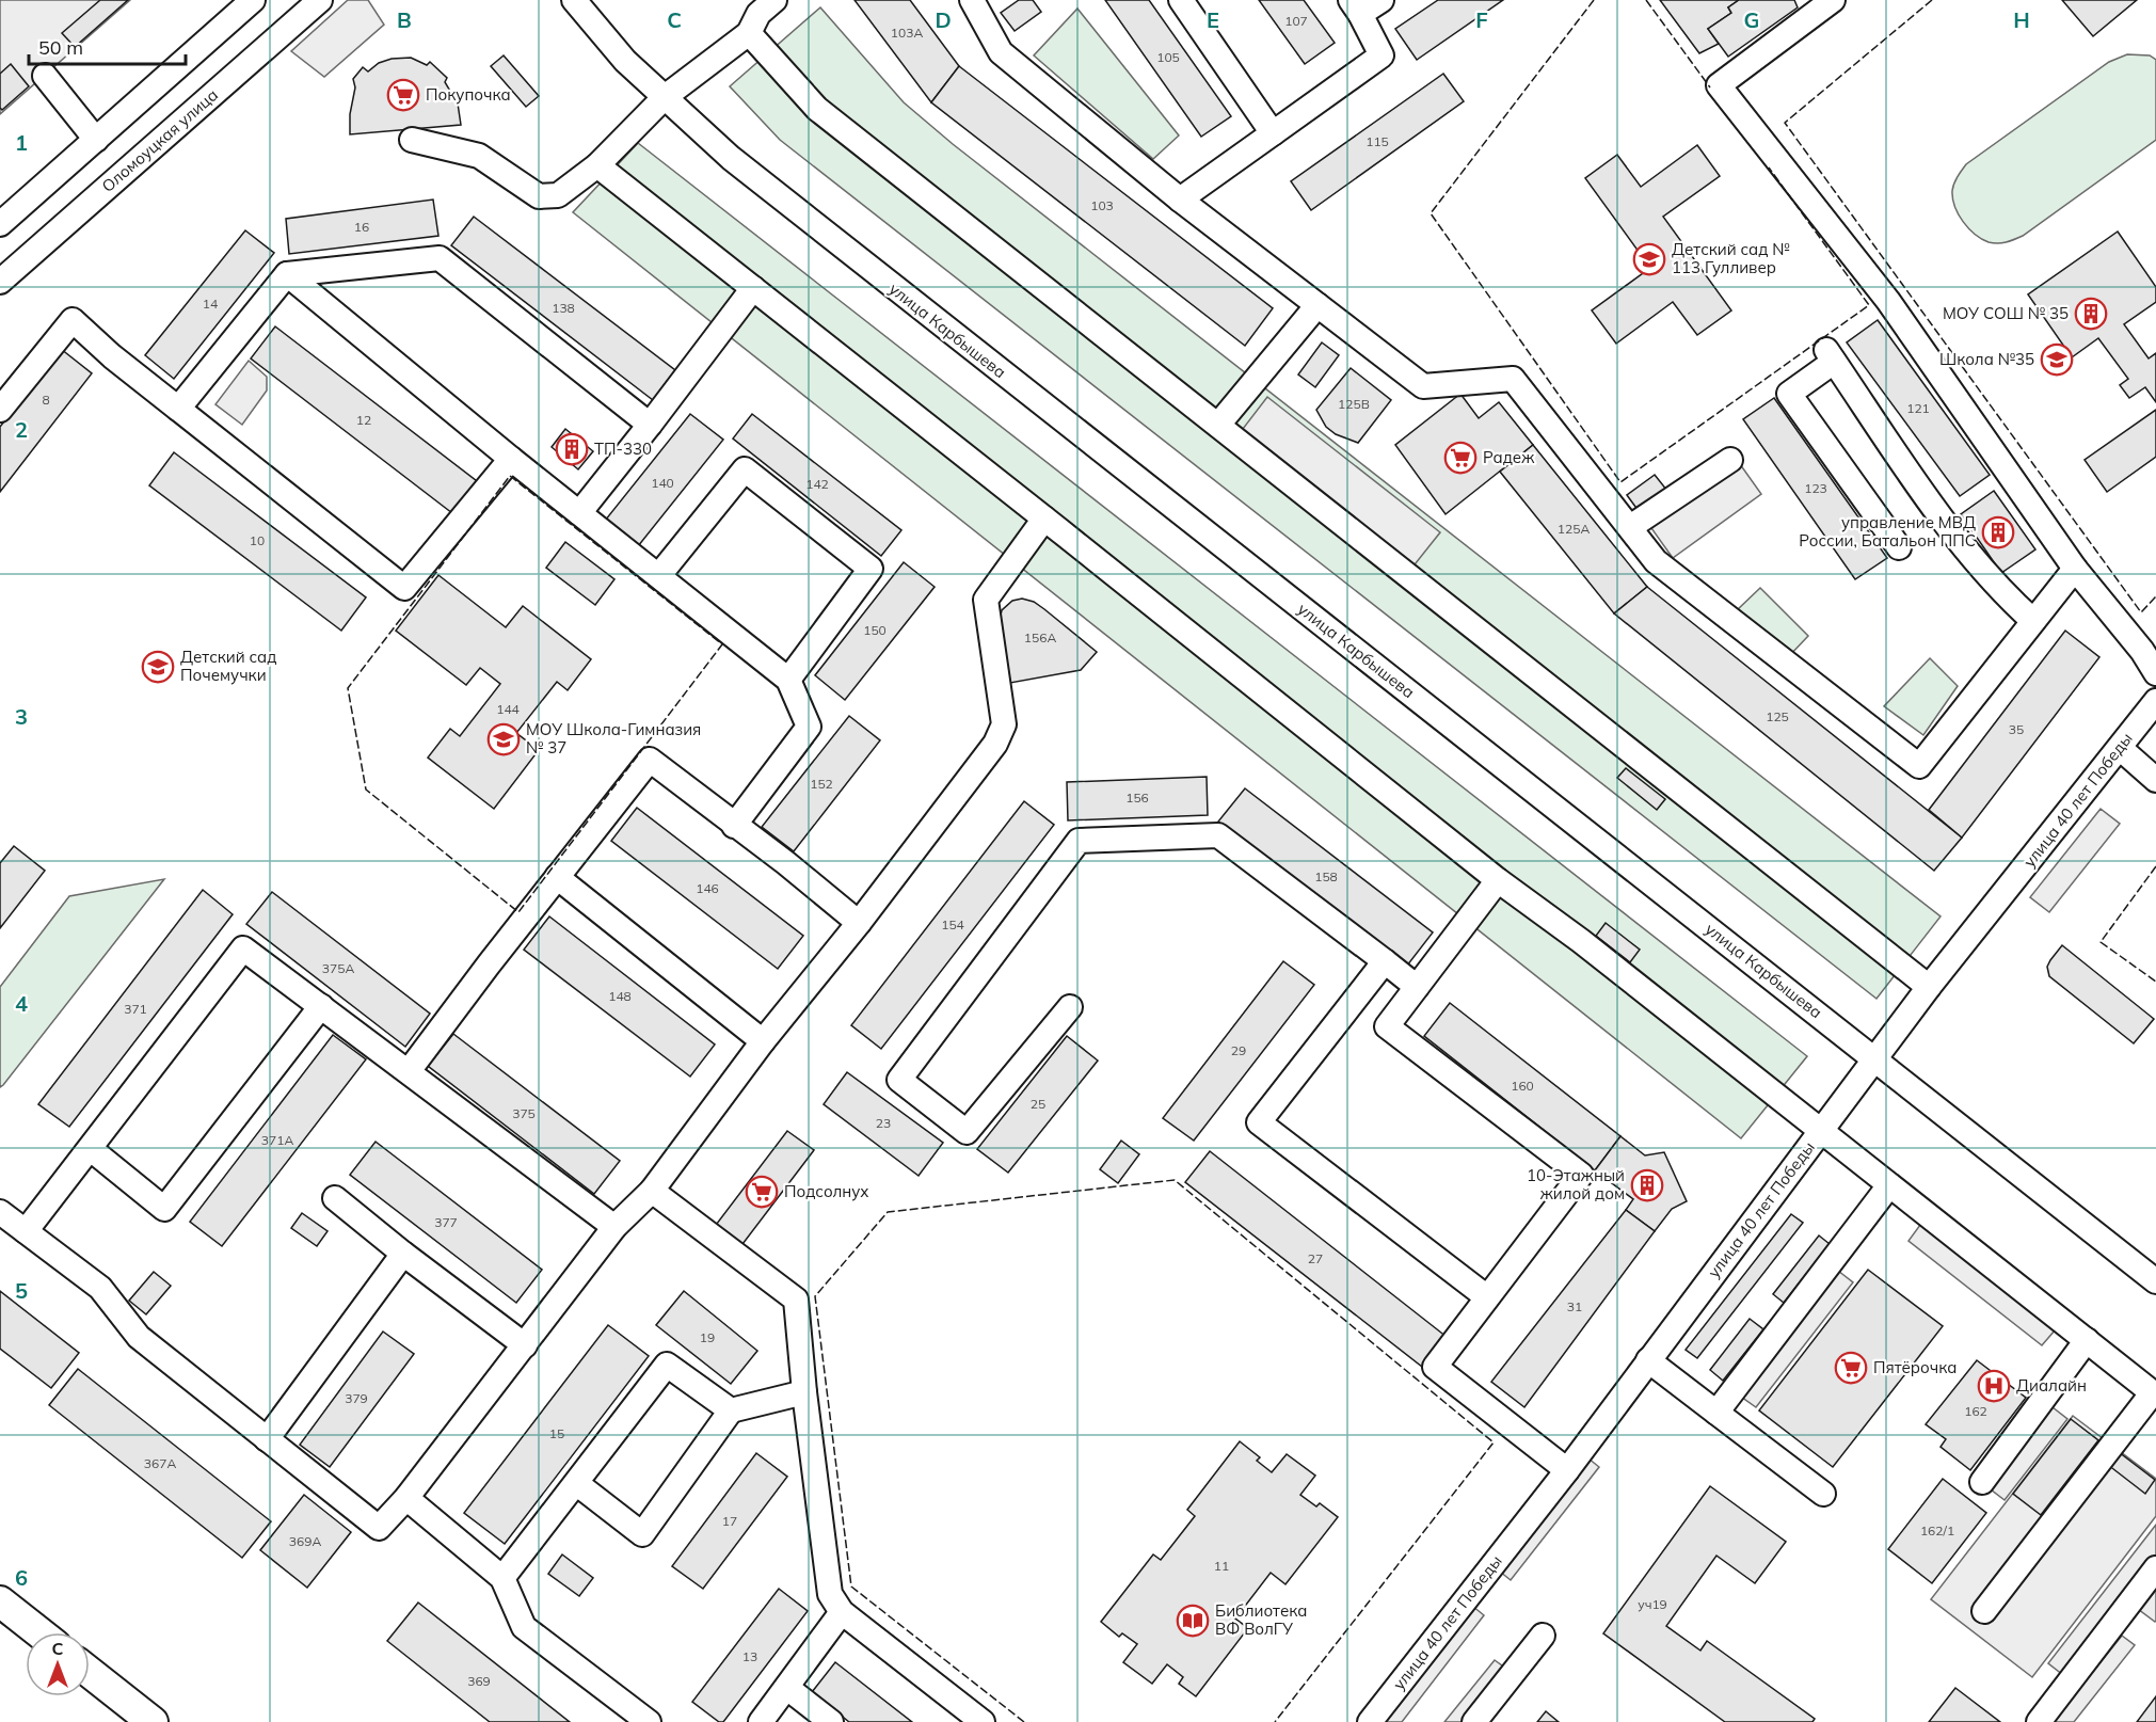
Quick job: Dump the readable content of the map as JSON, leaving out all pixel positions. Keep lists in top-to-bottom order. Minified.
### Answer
{"streets":{"street":["Оломоуцкая улица","улица Карбышева","улица 40 лет Победы"]},"crossings":[["улица Карбышева","улица 40 лет Победы"]],"places":{"supermarket":["Покупочка","Радеж","Подсолнух","Пятёрочка"],"school or university":["Детский сад № 113 Гулливер","Школа №35","Детский сад Почемучки","МОУ Школа-Гимназия № 37"],"building":["МОУ СОШ № 35","ТП-330","управление МВД России, Батальон ППС","10-Этажный жилой дом"],"hospital":["Диалайн"],"library":["Библиотека ВФ ВолГУ"]},"house_numbers":["107","103А","105","115","103","16","14","138","8","125В","121","12","140","142","123","125А","10","150","156А","144","125","35","152","156","158","146","154","375А","148","371","29","160","25","375","23","371А","377","27","31","19","379","162","15","367А","17","162/1","369А","11","уч19","13","369"],"scale_bar":"50 m","north":"top","grid":{"columns":["B","C","D","E","F","G","H"],"rows":["1","2","3","4","5","6"]}}
